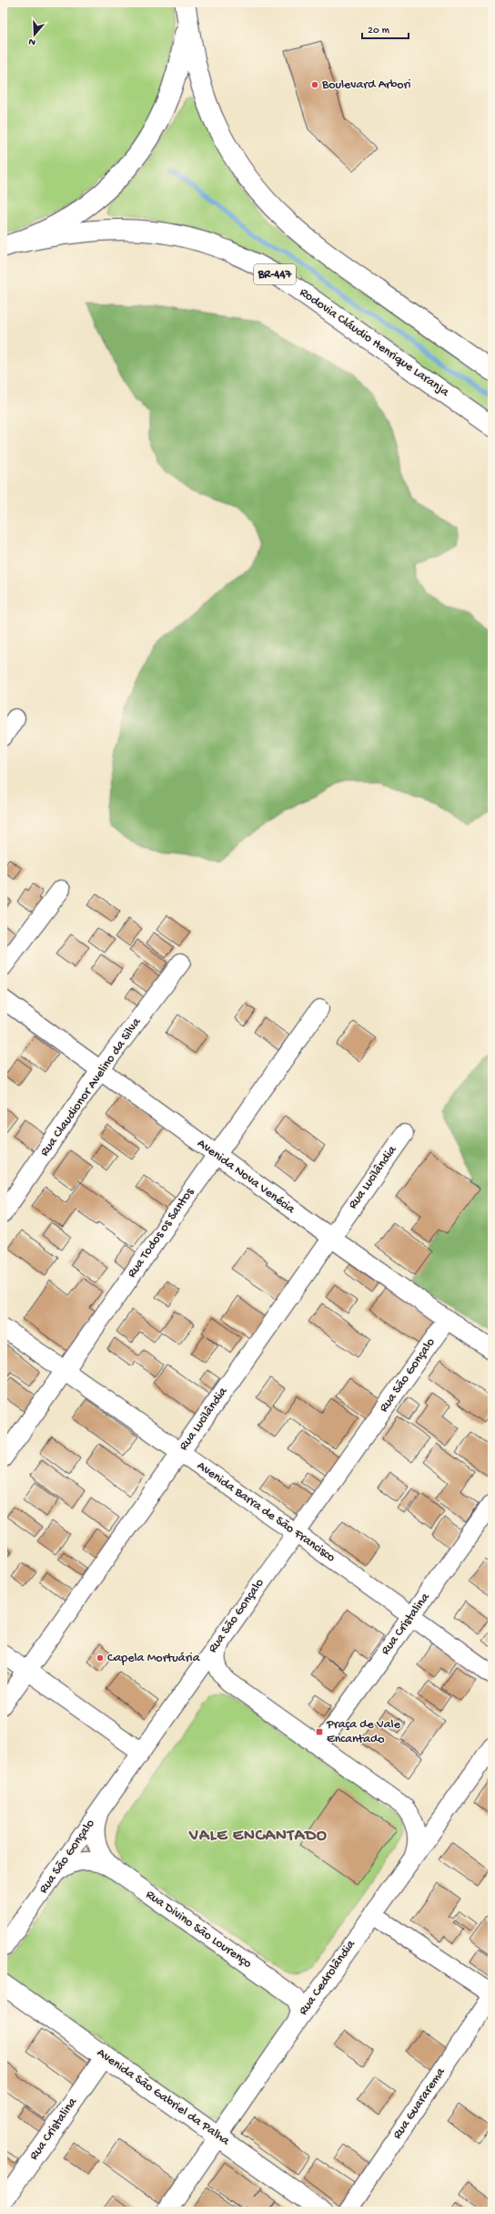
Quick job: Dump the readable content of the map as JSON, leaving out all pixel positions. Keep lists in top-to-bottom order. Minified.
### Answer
{"streets":{"main road":["BR-447","Rodovia Cláudio Henrique Laranja","Avenida São Gabriel da Palha"],"street":["Rua Claudionor Avelino da Silva","Avenida Nova Venécia","Rua Lucilândia","Rua Todos os Santos","Rua São Gonçalo","Avenida Barra de São Francisco","Rua Cristalina","Rua Divino São Lourenço","Rua Cedrolândia","Rua Guararema"]},"crossings":[["BR-447","Rodovia Cláudio Henrique Laranja"],["Rua Claudionor Avelino da Silva","Avenida Nova Venécia"],["Avenida Nova Venécia","Rua Lucilândia"],["Avenida Nova Venécia","Rua Todos os Santos"],["Avenida Nova Venécia","Rua São Gonçalo"],["Rua Lucilândia","Avenida Barra de São Francisco"],["Rua Todos os Santos","Avenida Barra de São Francisco"],["Rua São Gonçalo","Avenida Barra de São Francisco"],["Rua São Gonçalo","Rua Divino São Lourenço"],["Avenida Barra de São Francisco","Rua Cristalina"],["Rua Cristalina","Avenida São Gabriel da Palha"],["Rua Divino São Lourenço","Rua Cedrolândia"],["Rua Cedrolândia","Avenida São Gabriel da Palha"]],"districts":["VALE ENCANTADO"],"places":{"other":["Boulevard Arbori","Capela Mortuária"],"transit":["Praça de Vale Encantado"]},"scale_bar":"20 m","north":"bottom"}
